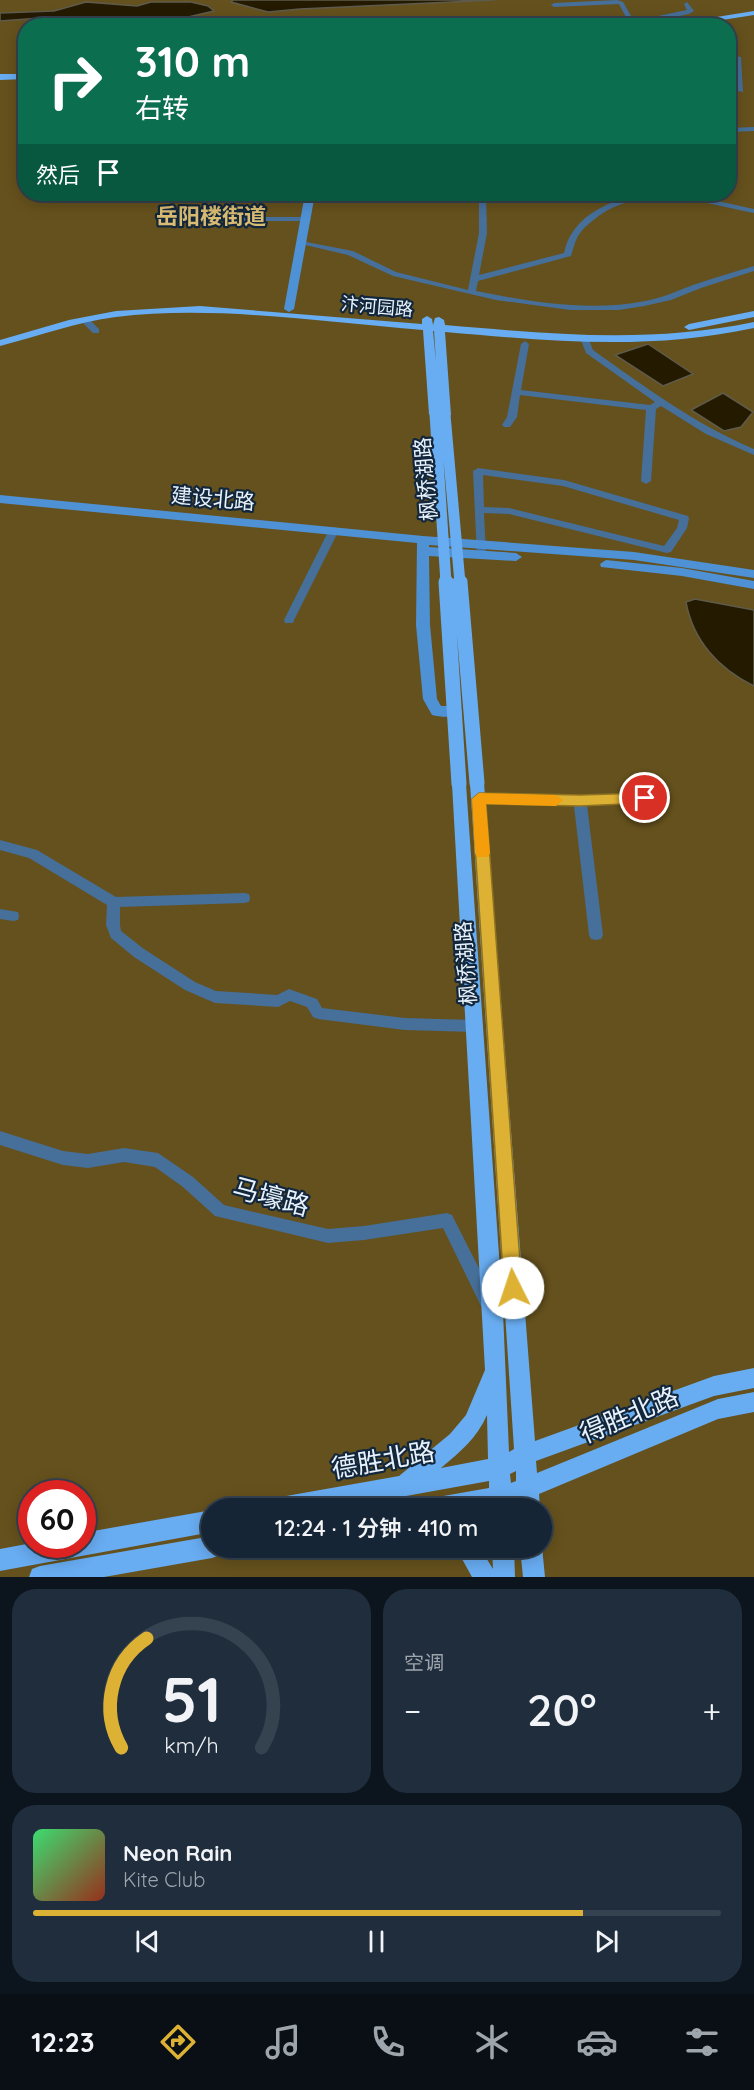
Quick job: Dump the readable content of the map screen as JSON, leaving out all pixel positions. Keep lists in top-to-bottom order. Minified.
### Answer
{"streets":{"main road":["汴河园路","枫桥湖路","建设北路","得胜北路","德胜北路"],"street":["马壕路"]},"crossings":[["枫桥湖路","马壕路"],["枫桥湖路","得胜北路"],["枫桥湖路","德胜北路"],["得胜北路","德胜北路"]],"districts":["岳阳楼街道"],"page":{"turn":["310 m","右转"],"then":"然后","limit":"60","trip":"12:24 · 1 分钟 · 410 m","tile":"空调","heat":["−","20°","+"],"song":["Neon Rain","Kite Club"],"tabs":"12:23","gauge":["51","km/h"]}}
